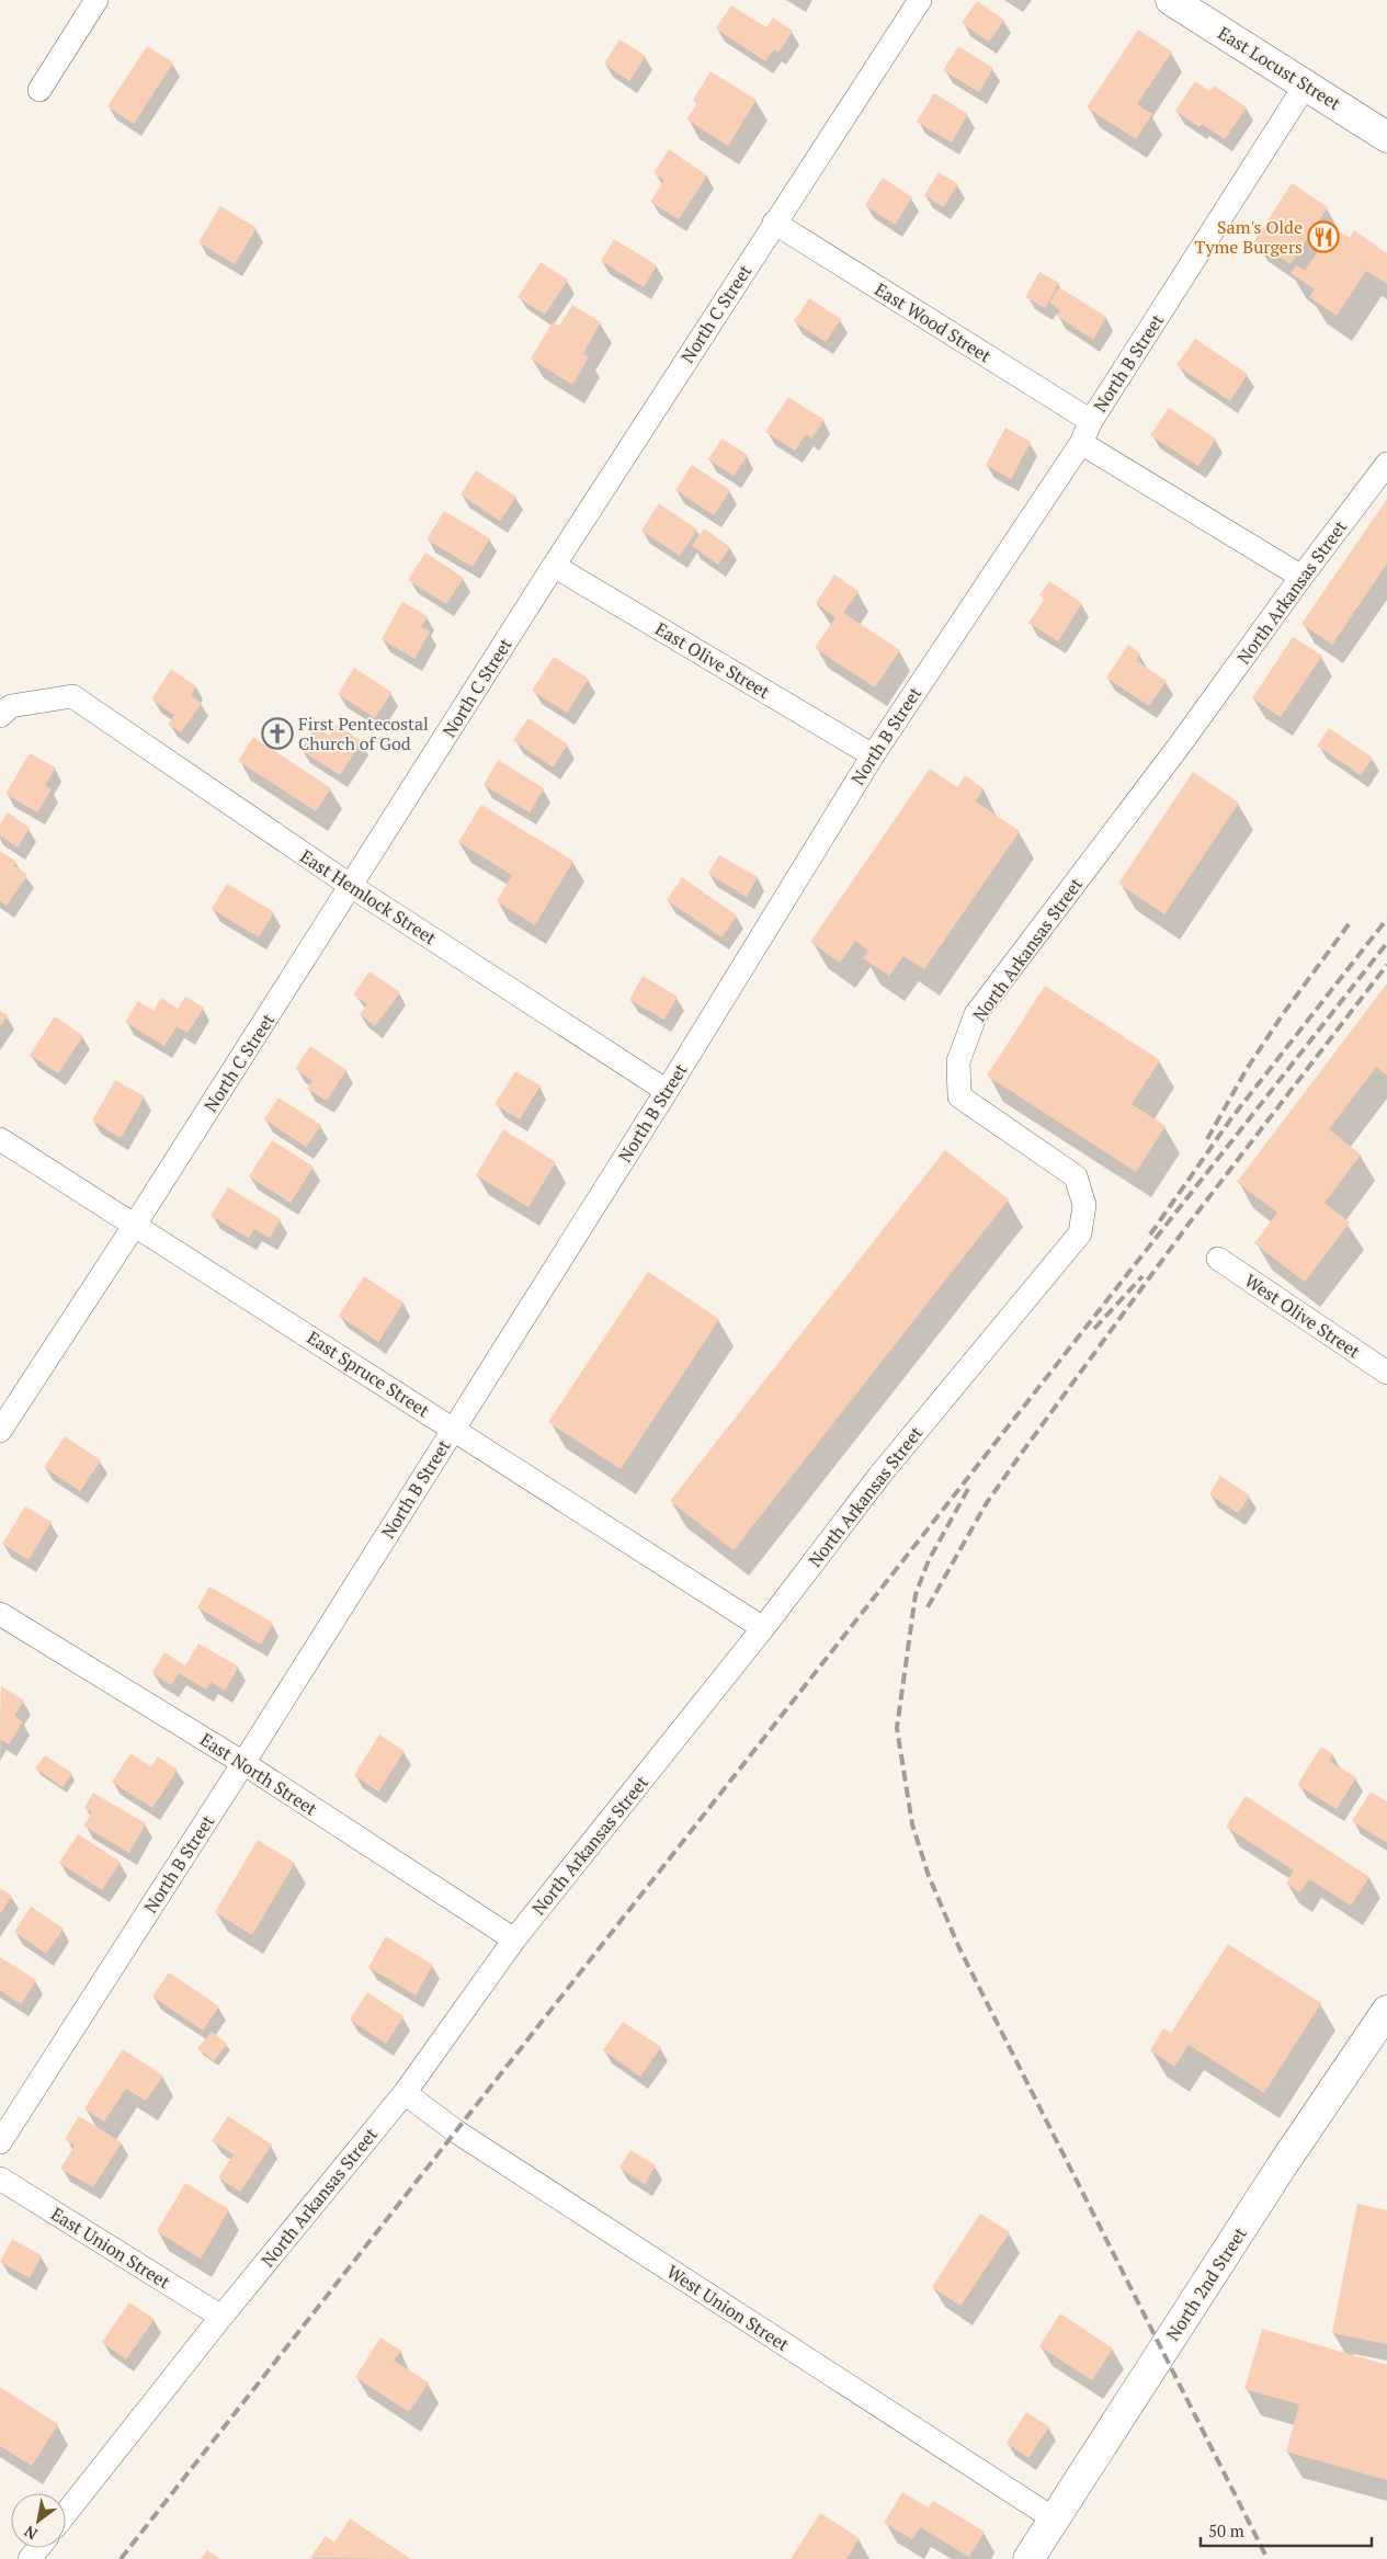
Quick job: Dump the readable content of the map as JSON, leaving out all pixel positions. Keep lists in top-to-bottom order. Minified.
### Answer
{"streets":{"main road":["East Locust Street","North 2nd Street"],"street":["North C Street","East Wood Street","North B Street","North Arkansas Street","East Olive Street","East Hemlock Street","West Olive Street","East Spruce Street","East North Street","East Union Street","West Union Street"]},"crossings":[["East Locust Street","North B Street"],["North C Street","East Wood Street"],["North C Street","East Olive Street"],["North C Street","East Hemlock Street"],["North C Street","East Spruce Street"],["East Wood Street","North B Street"],["North B Street","East Olive Street"],["North B Street","East Hemlock Street"],["North B Street","East Spruce Street"],["North B Street","East North Street"],["North Arkansas Street","East Spruce Street"],["North Arkansas Street","East North Street"],["North Arkansas Street","East Union Street"],["North Arkansas Street","West Union Street"],["North 2nd Street","West Union Street"]],"places":{"restaurant":["Sam's Olde Tyme Burgers"],"church":["First Pentecostal Church of God"]},"scale_bar":"50 m","north":"bottom left"}
